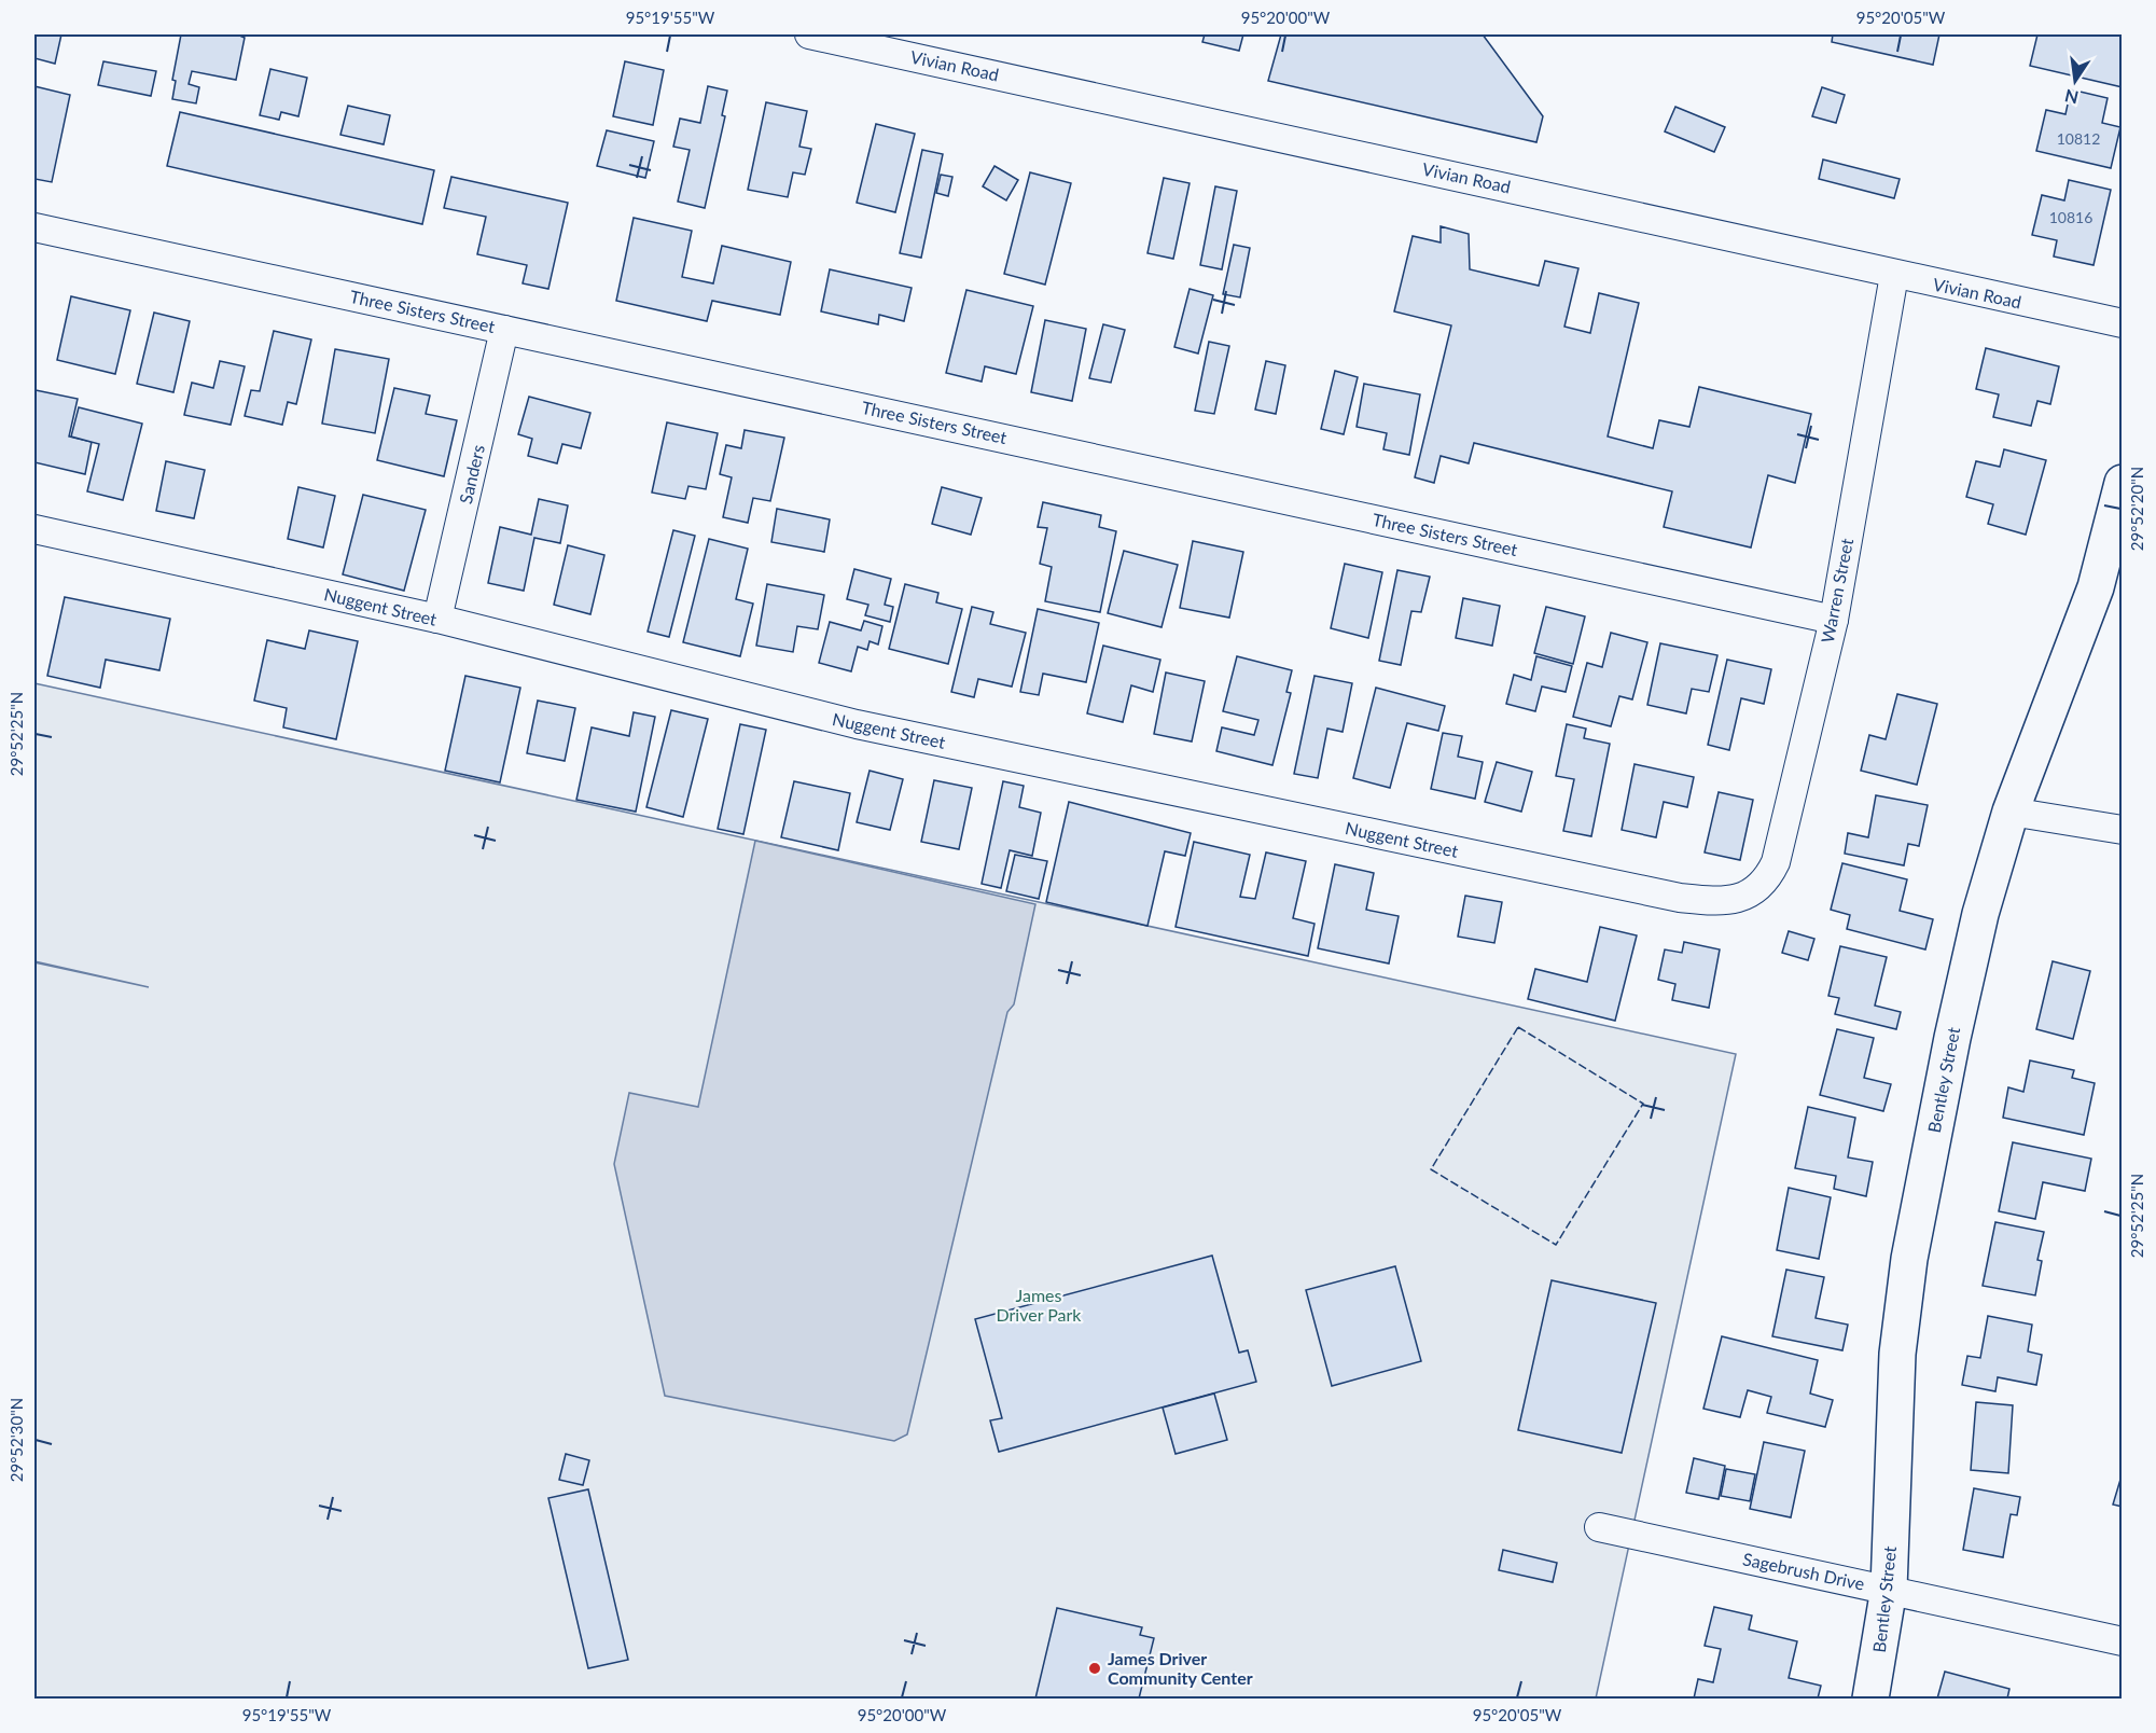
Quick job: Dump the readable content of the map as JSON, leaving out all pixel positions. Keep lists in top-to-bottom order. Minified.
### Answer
{"streets":{"street":["Vivian Road","Three Sisters Street","Sanders","Warren Street","Nuggent Street","Bentley Street","Sagebrush Drive"]},"crossings":[["Vivian Road","Warren Street"],["Three Sisters Street","Sanders"],["Three Sisters Street","Warren Street"],["Sanders","Nuggent Street"],["Warren Street","Nuggent Street"],["Bentley Street","Sagebrush Drive"]],"parks":["James Driver Park"],"places":["James Driver Community Center"],"house_numbers":["10812","10816"],"north":"bottom","coordinates":["95°19'55\"W","95°20'00\"W","95°20'05\"W","29°52'20\"N","29°52'25\"N","29°52'30\"N"]}
